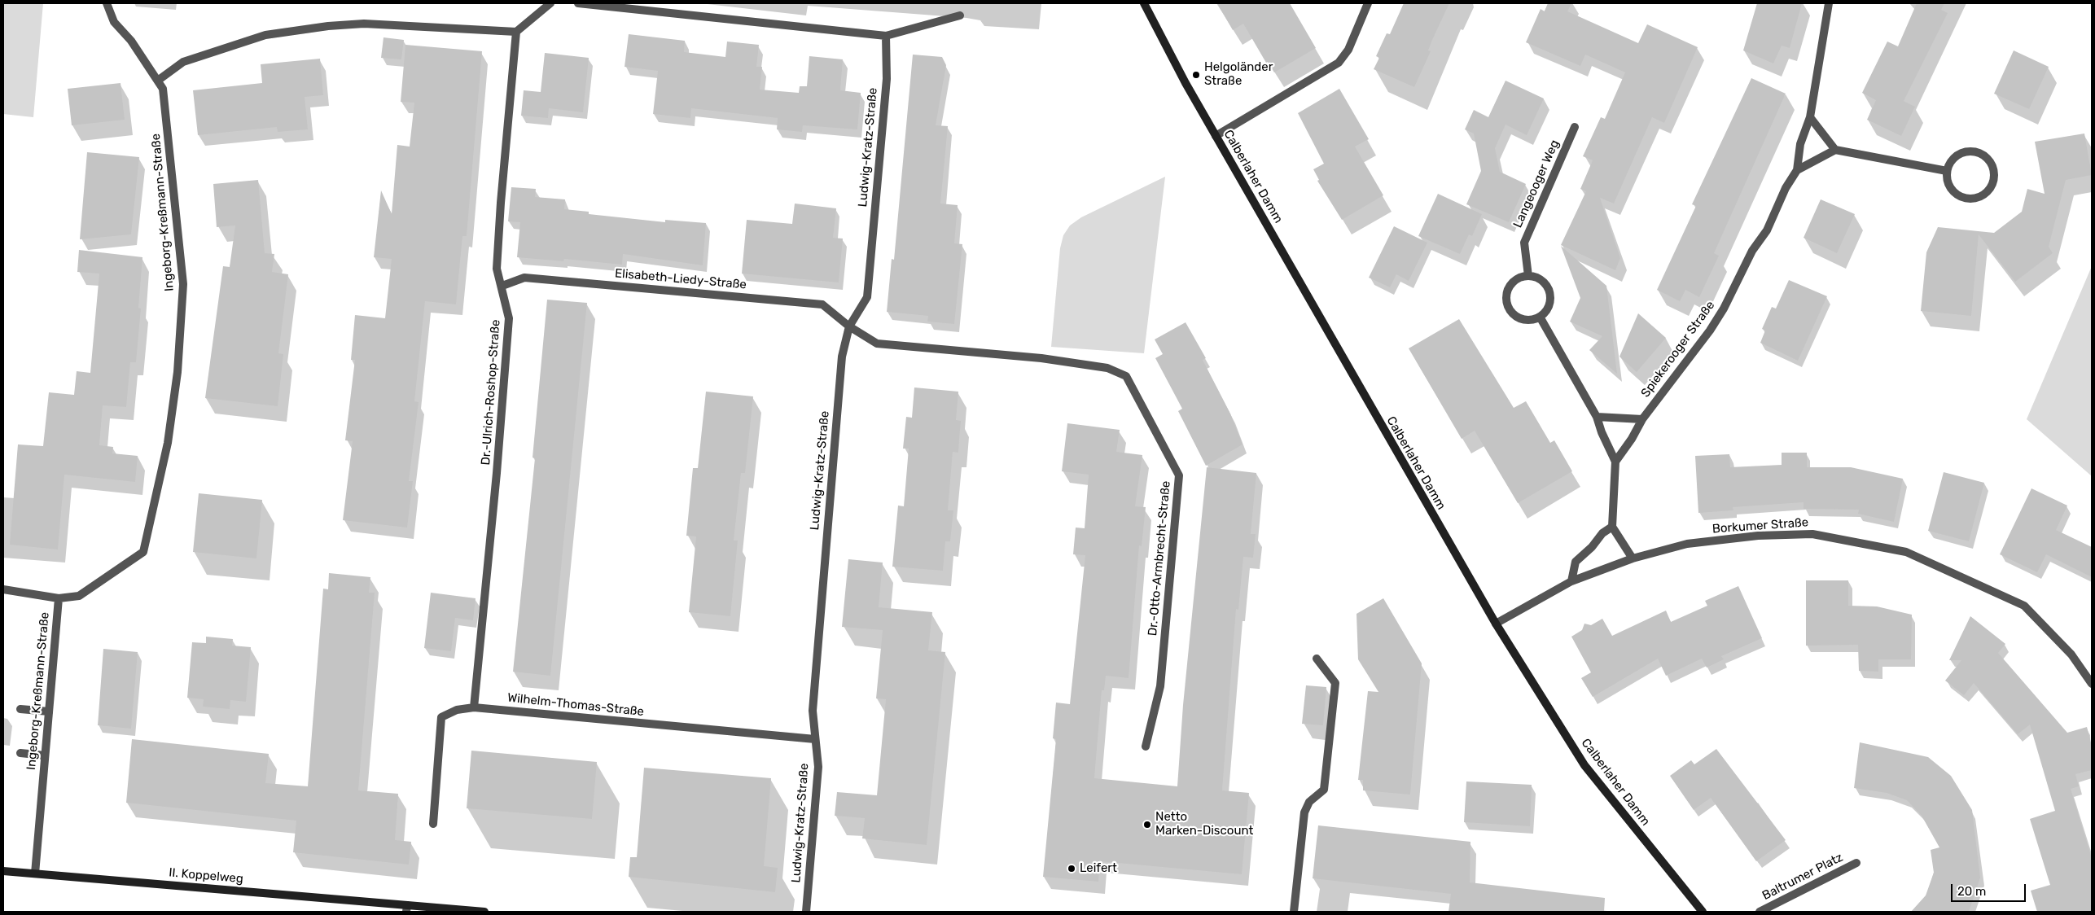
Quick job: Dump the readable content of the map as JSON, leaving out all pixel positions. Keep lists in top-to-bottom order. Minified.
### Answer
{"streets":{"street":["Ludwig-Kratz-Straße","Calberlaher Damm","Langeooger Weg","Ingeborg-Kreßmann-Straße","Elisabeth-Liedy-Straße","Spiekerooger Straße","Dr.-Ulrich-Roshop-Straße","Borkumer Straße","Dr.-Otto-Armbrecht-Straße","Wilhelm-Thomas-Straße","II. Koppelweg","Baltrumer Platz"]},"crossings":[["Ludwig-Kratz-Straße","Elisabeth-Liedy-Straße"],["Ludwig-Kratz-Straße","Dr.-Otto-Armbrecht-Straße"],["Ludwig-Kratz-Straße","Wilhelm-Thomas-Straße"],["Calberlaher Damm","Borkumer Straße"],["Ingeborg-Kreßmann-Straße","II. Koppelweg"],["Elisabeth-Liedy-Straße","Dr.-Ulrich-Roshop-Straße"],["Elisabeth-Liedy-Straße","Dr.-Otto-Armbrecht-Straße"],["Dr.-Ulrich-Roshop-Straße","Wilhelm-Thomas-Straße"]],"places":["Helgoländer Straße","Netto Marken-Discount","Leifert"],"scale_bar":"20 m"}
